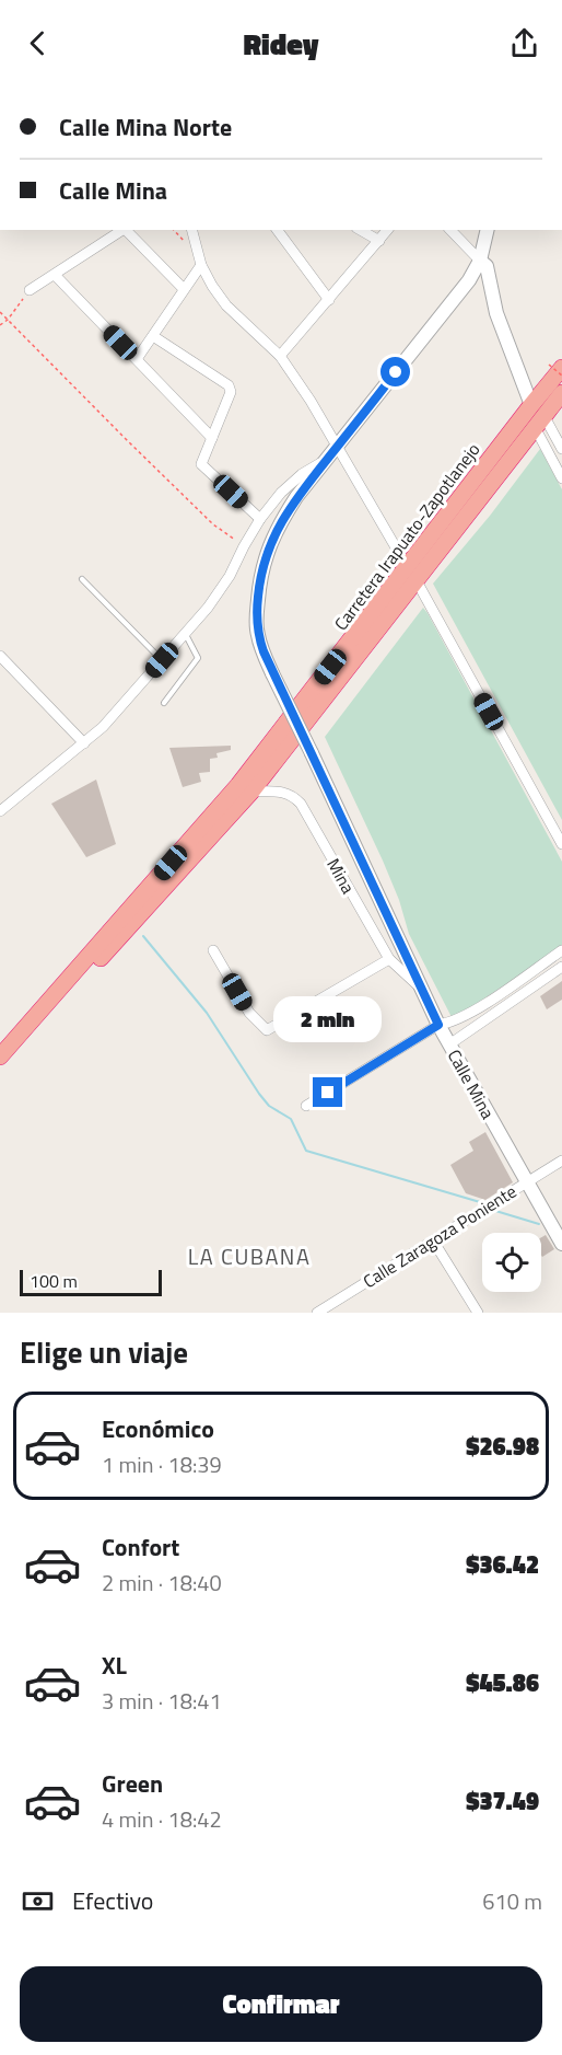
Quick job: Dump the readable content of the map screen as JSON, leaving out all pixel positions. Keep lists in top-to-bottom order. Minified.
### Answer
{"streets":{"highway":["Carretera Irapuato-Zapotlanejo"],"street":["Mina","Calle Mina","Calle Zaragoza Poniente"]},"crossings":[["Mina","Calle Mina"],["Calle Mina","Calle Zaragoza Poniente"]],"districts":["LA CUBANA"],"scale_bar":"100 m","page":{"header":"Ridey","banner":["Calle Mina Norte","Calle Mina"],"bubble":"2 min","scale":"100 m","heading":"Elige un viaje","list":[{"name":"Económico","note":"1 min · 18:39","value":"$26.98"},{"name":"Confort","note":"2 min · 18:40","value":"$36.42"},{"name":"XL","note":"3 min · 18:41","value":"$45.86"},{"name":"Green","note":"4 min · 18:42","value":"$37.49"}],"pay":["Efectivo","610 m"],"buttons":"Confirmar"}}
